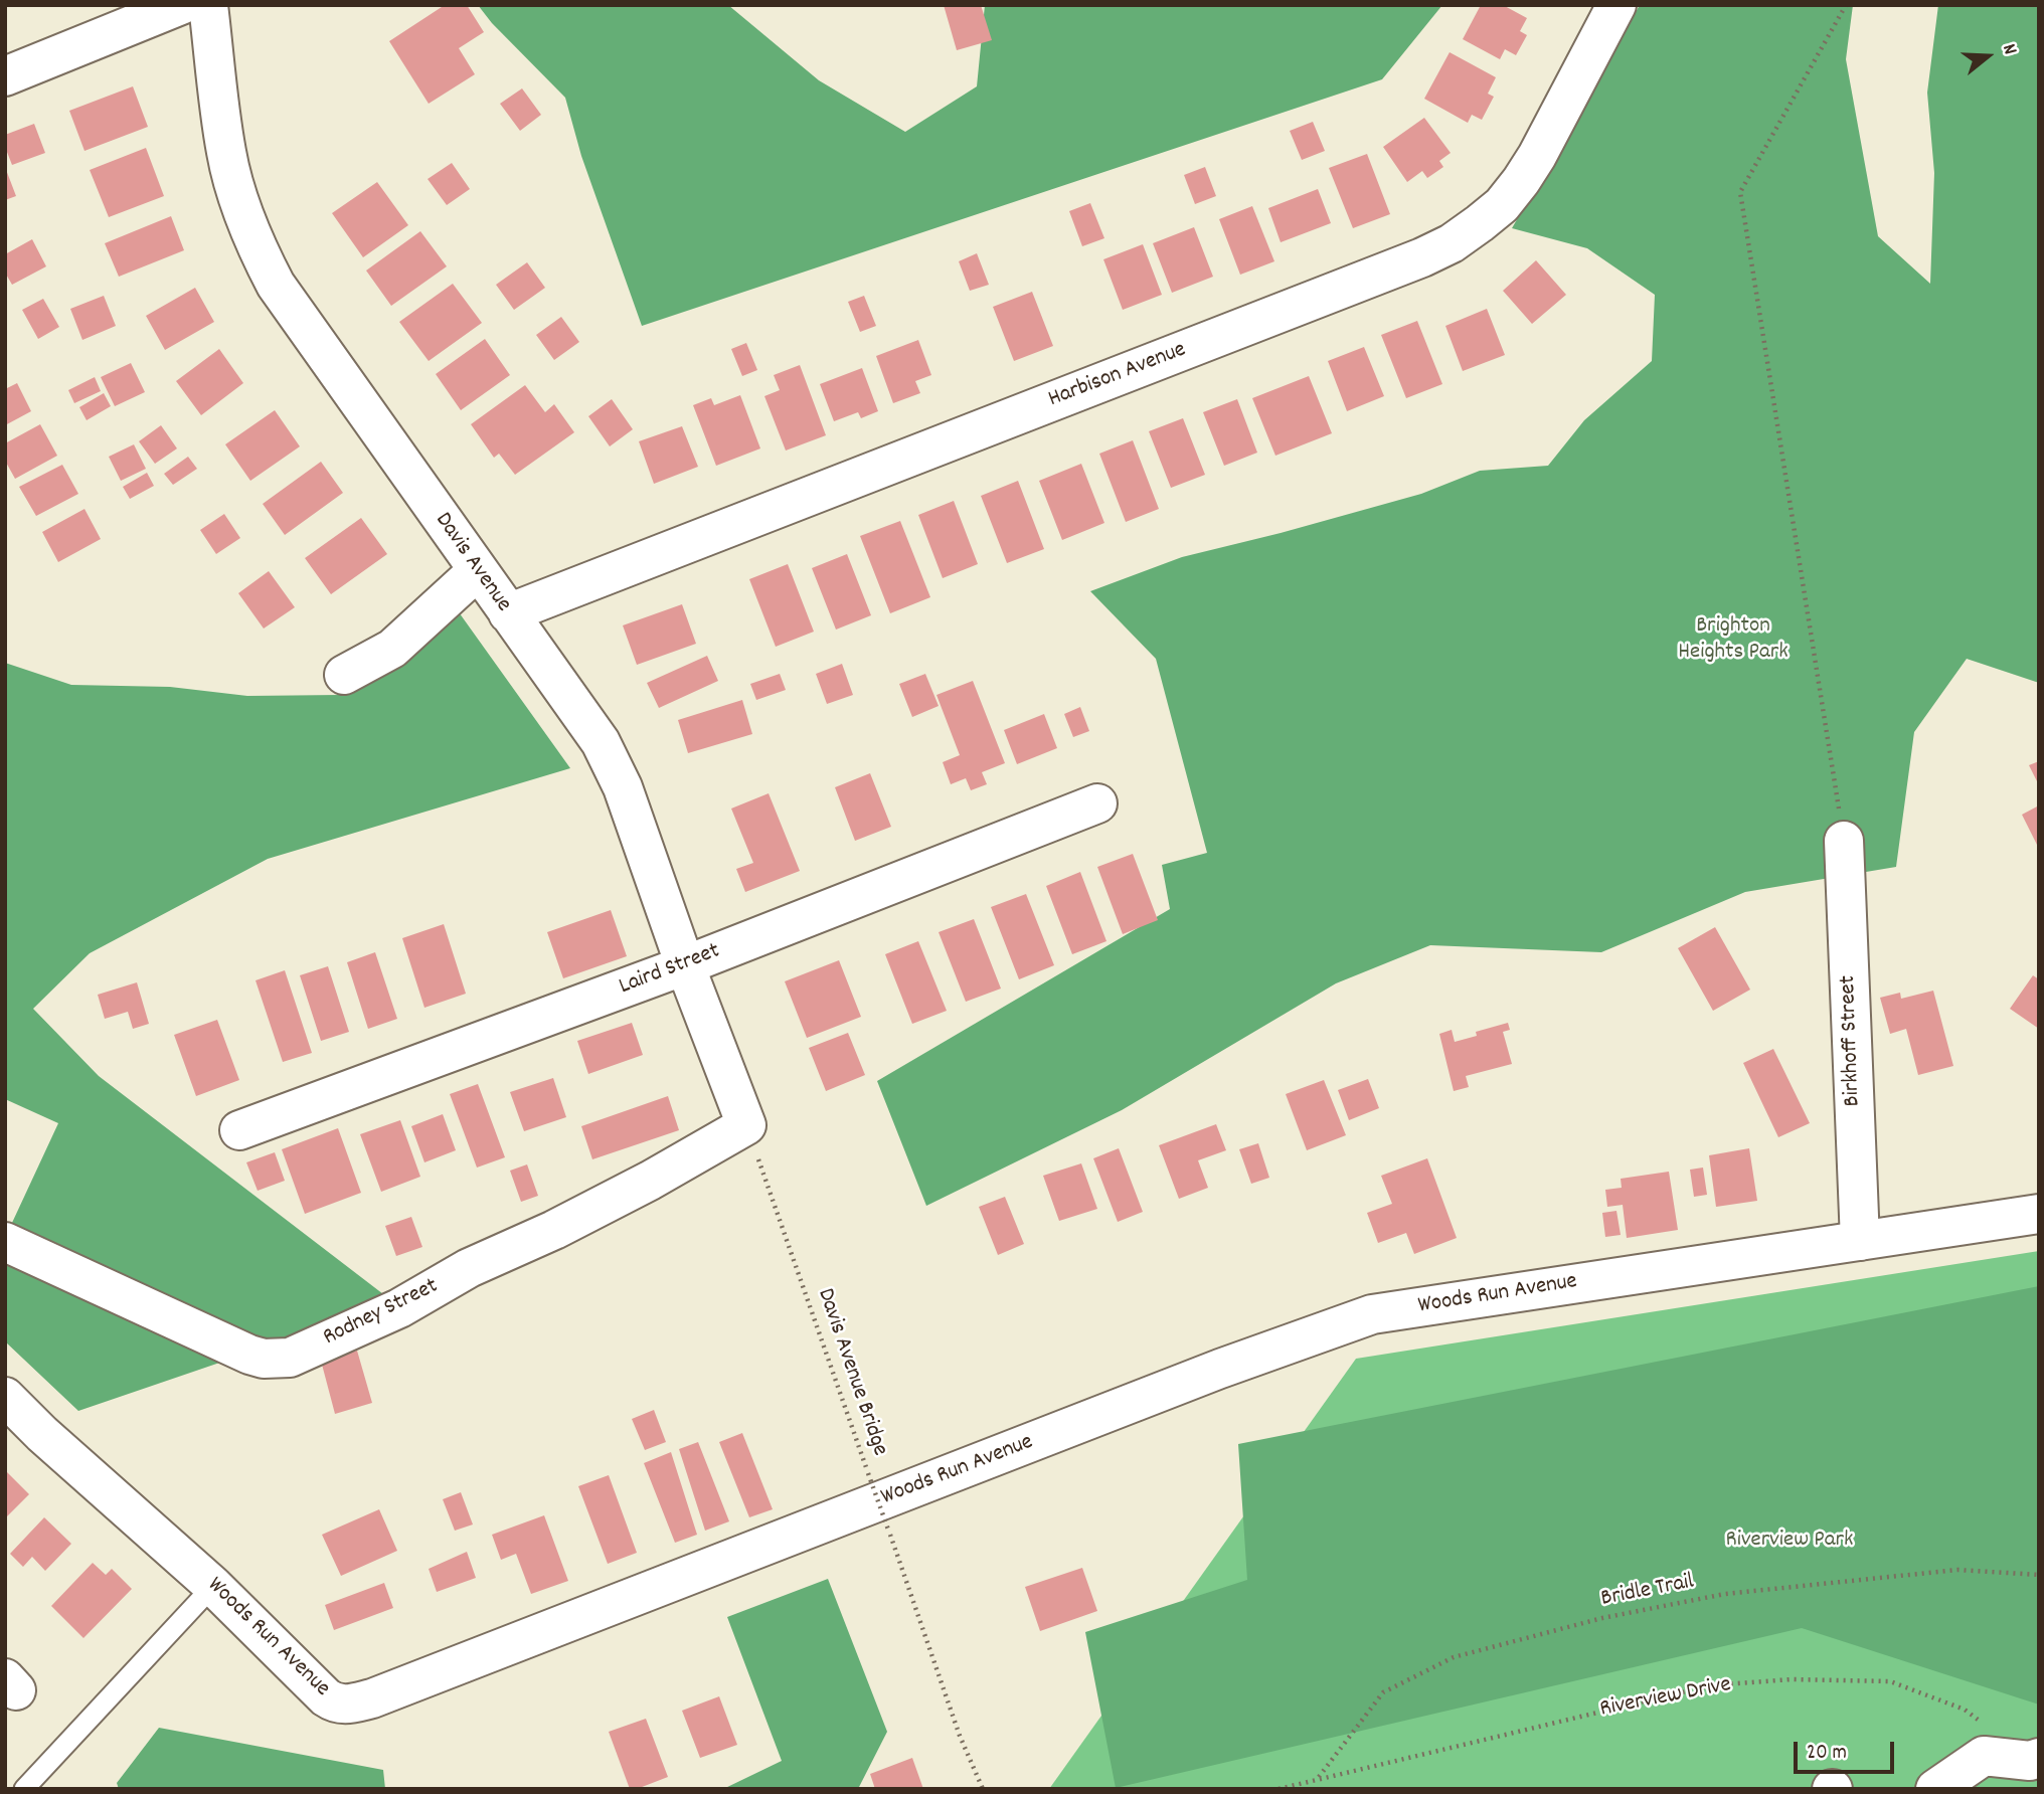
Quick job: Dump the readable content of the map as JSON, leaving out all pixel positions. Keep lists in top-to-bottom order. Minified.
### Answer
{"streets":{"street":["Harbison Avenue","Davis Avenue","Laird Street","Birkhoff Street","Woods Run Avenue","Rodney Street"],"path":["Davis Avenue Bridge","Bridle Trail","Riverview Drive"]},"crossings":[["Harbison Avenue","Davis Avenue"],["Davis Avenue","Laird Street"],["Davis Avenue","Rodney Street"],["Davis Avenue","Davis Avenue Bridge"],["Birkhoff Street","Woods Run Avenue"],["Rodney Street","Davis Avenue Bridge"],["Bridle Trail","Riverview Drive"]],"parks":["Brighton Heights Park","Riverview Park"],"scale_bar":"20 m","north":"right"}
